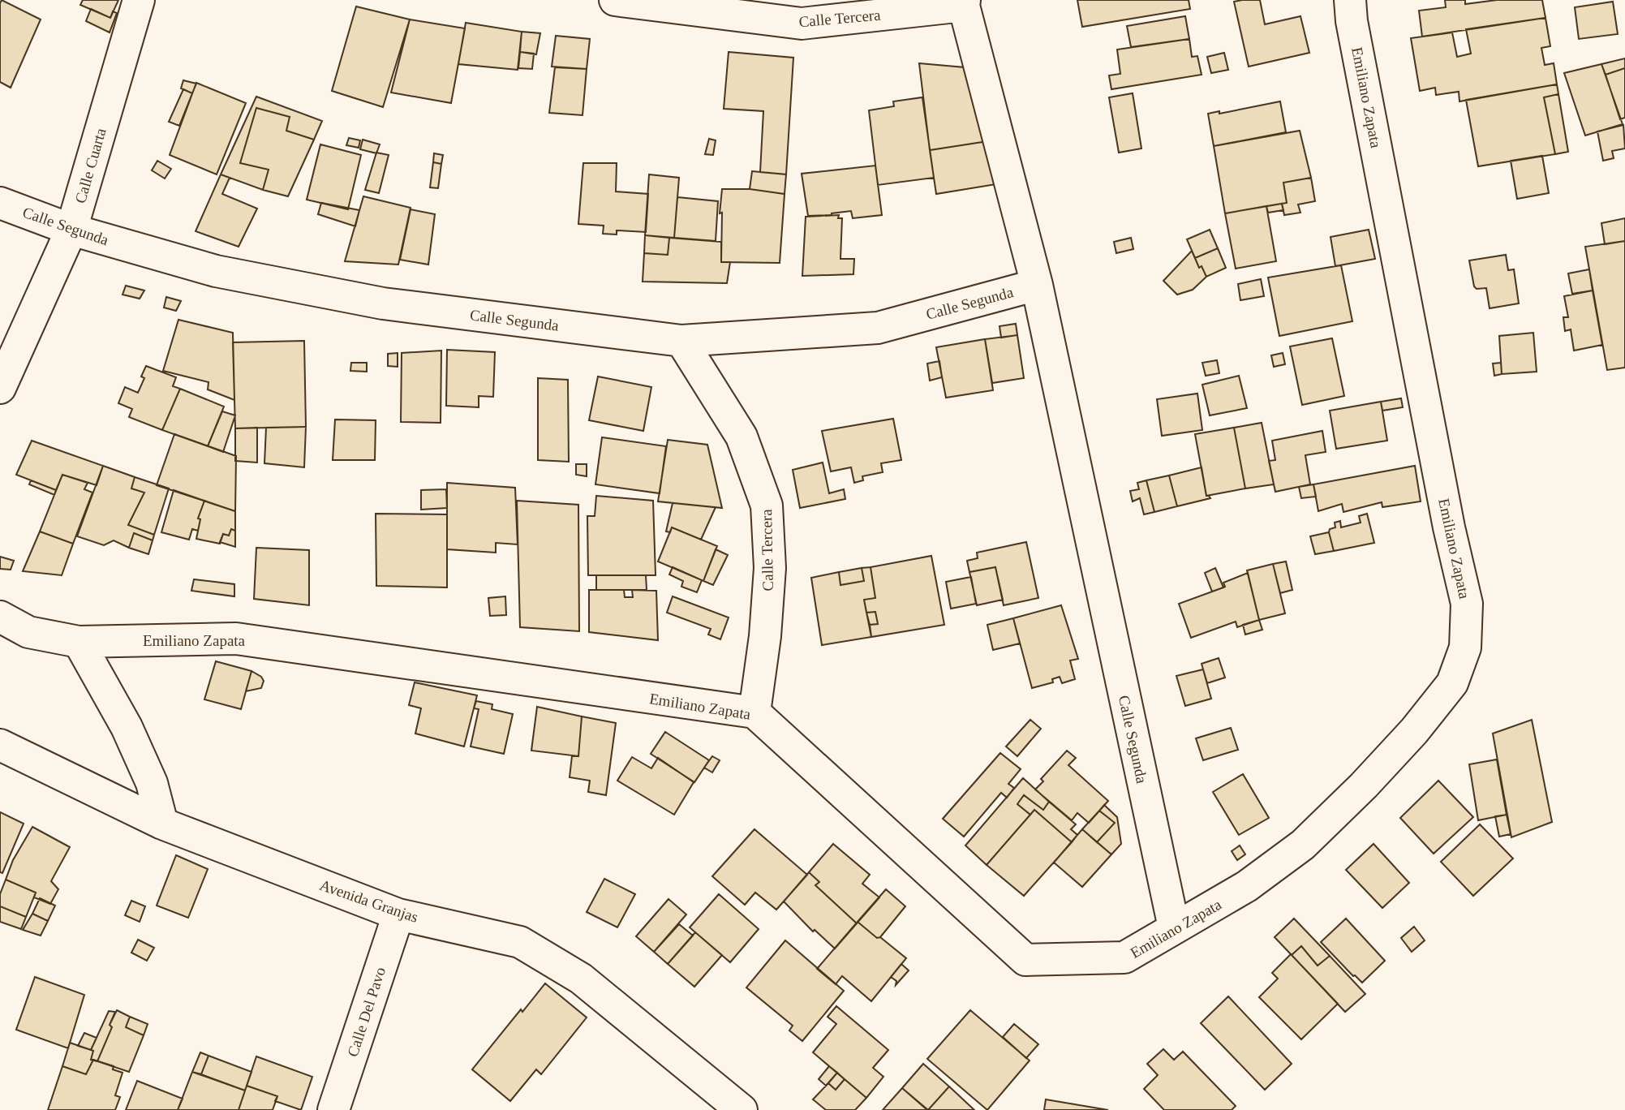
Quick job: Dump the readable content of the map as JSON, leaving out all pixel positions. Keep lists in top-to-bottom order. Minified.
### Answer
{"streets":{"street":["Calle Tercera","Emiliano Zapata","Calle Cuarta","Calle Segunda","Avenida Granjas","Calle Del Pavo"]},"crossings":[["Calle Tercera","Emiliano Zapata"],["Calle Tercera","Calle Segunda"],["Emiliano Zapata","Calle Segunda"],["Calle Cuarta","Calle Segunda"],["Avenida Granjas","Calle Del Pavo"]]}
